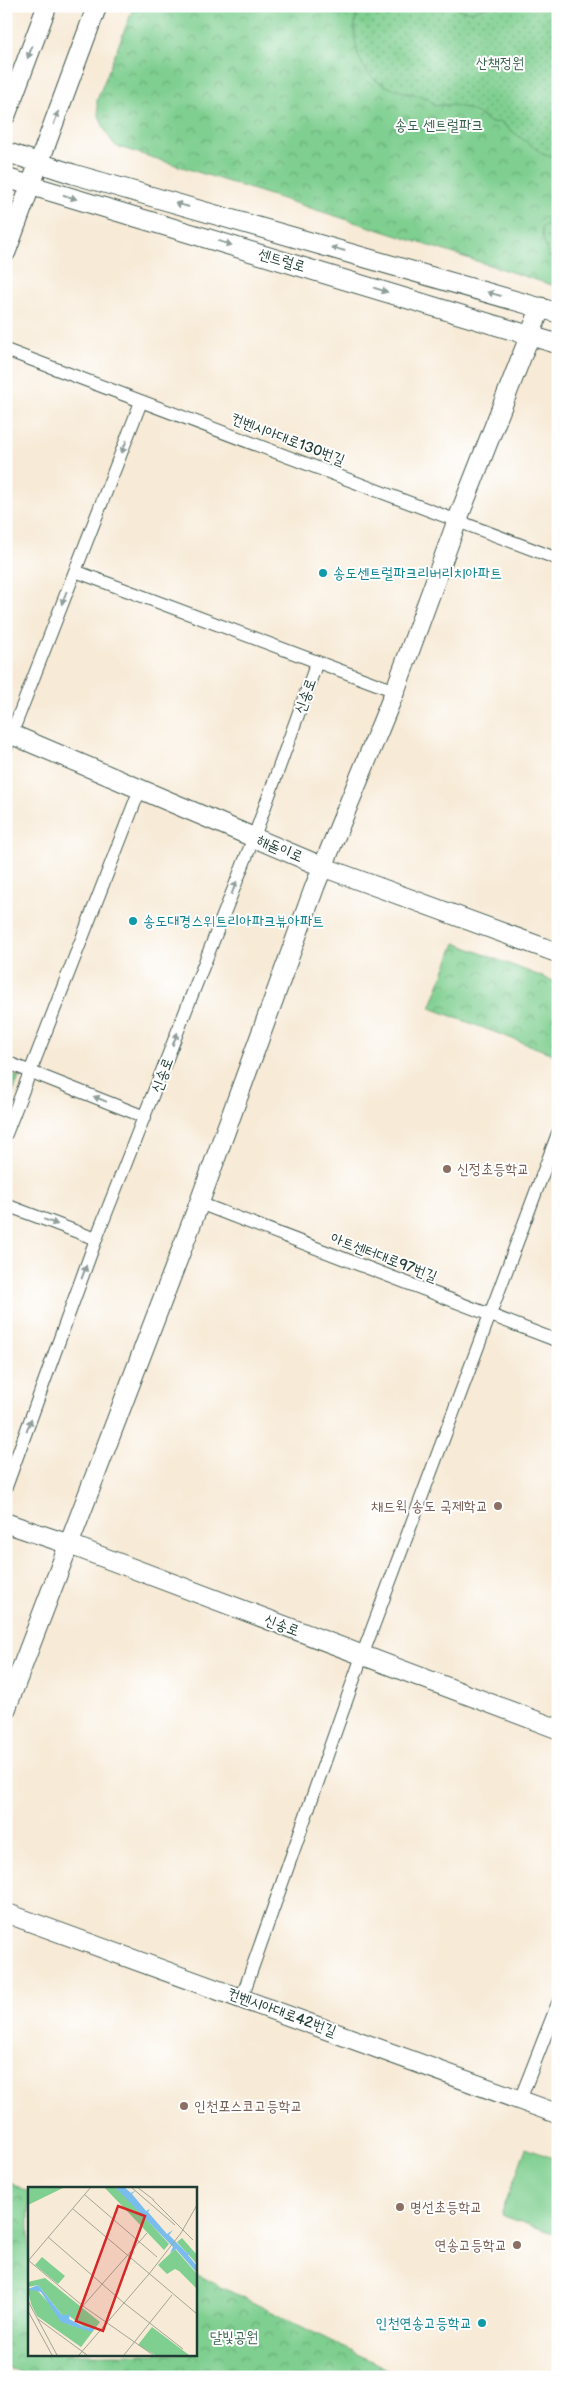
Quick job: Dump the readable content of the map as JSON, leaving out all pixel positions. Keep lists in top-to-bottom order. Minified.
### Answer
{"streets":{"street":["센트럴로","컨벤시아대로130번길","신송로","해돋이로","아트센터대로97번길","컨벤시아대로42번길"]},"crossings":[["신송로","해돋이로"]],"parks":["산책정원","송도 센트럴파크","달빛공원"],"places":["송도센트럴파크리버리치아파트","송도대경스위트리아파크뷰아파트","신정초등학교","채드윅 송도 국제학교","인천포스코고등학교","명선초등학교","연송고등학교","인천연송고등학교"]}
